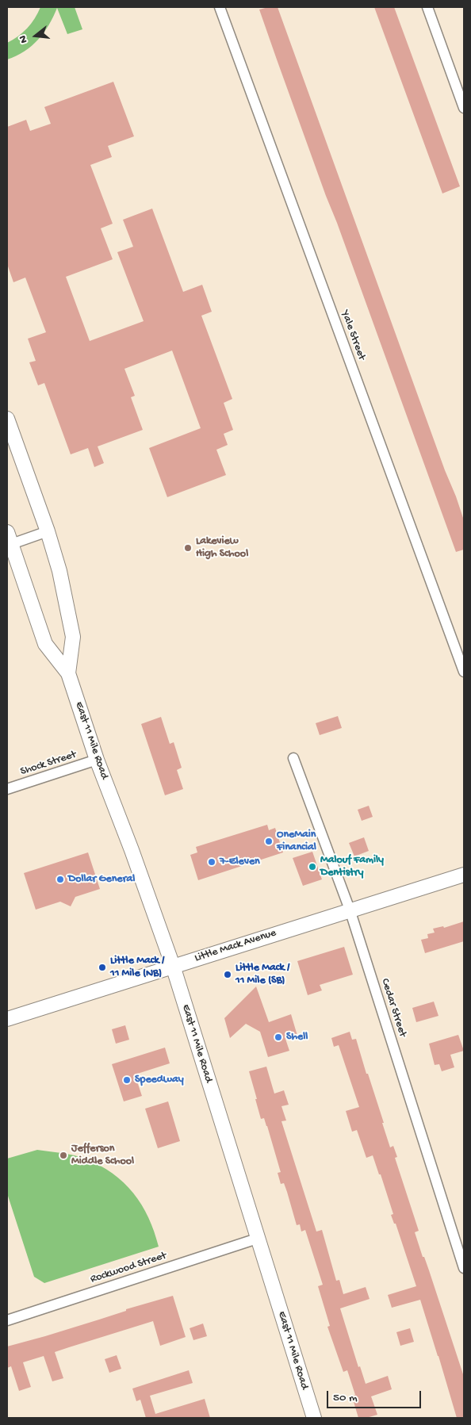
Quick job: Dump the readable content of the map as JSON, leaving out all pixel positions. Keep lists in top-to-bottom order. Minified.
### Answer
{"streets":{"main road":["East 11 Mile Road","Little Mack Avenue"],"street":["Yale Street","Shock Street","Cedar Street","Rockwood Street"]},"crossings":[["East 11 Mile Road","Shock Street"],["East 11 Mile Road","Little Mack Avenue"],["East 11 Mile Road","Rockwood Street"],["Little Mack Avenue","Cedar Street"]],"places":["Lakeview High School","OneMain Financial","7-Eleven","Malouf Family Dentistry","Dollar General","Little Mack / 11 Mile (NB)","Little Mack / 11 Mile (SB)","Shell","Speedway","Jefferson Middle School"],"scale_bar":"50 m","north":"left"}
